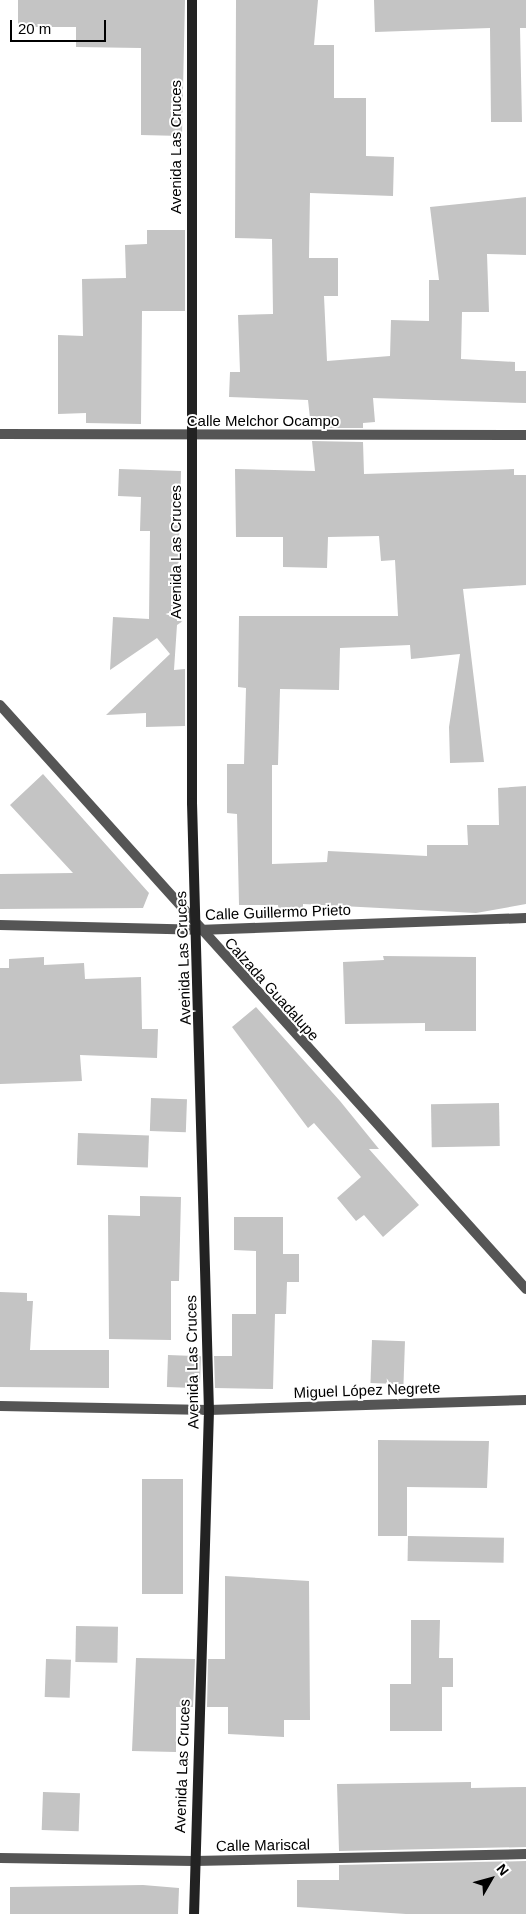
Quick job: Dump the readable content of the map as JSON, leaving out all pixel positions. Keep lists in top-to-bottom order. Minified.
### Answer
{"streets":{"street":["Avenida Las Cruces","Calle Melchor Ocampo","Calle Guillermo Prieto","Calzada Guadalupe","Miguel López Negrete","Calle Mariscal"]},"crossings":[["Avenida Las Cruces","Calle Melchor Ocampo"],["Avenida Las Cruces","Calle Guillermo Prieto"],["Avenida Las Cruces","Calzada Guadalupe"],["Avenida Las Cruces","Miguel López Negrete"],["Avenida Las Cruces","Calle Mariscal"],["Calle Guillermo Prieto","Calzada Guadalupe"]],"scale_bar":"20 m","north":"top right"}
